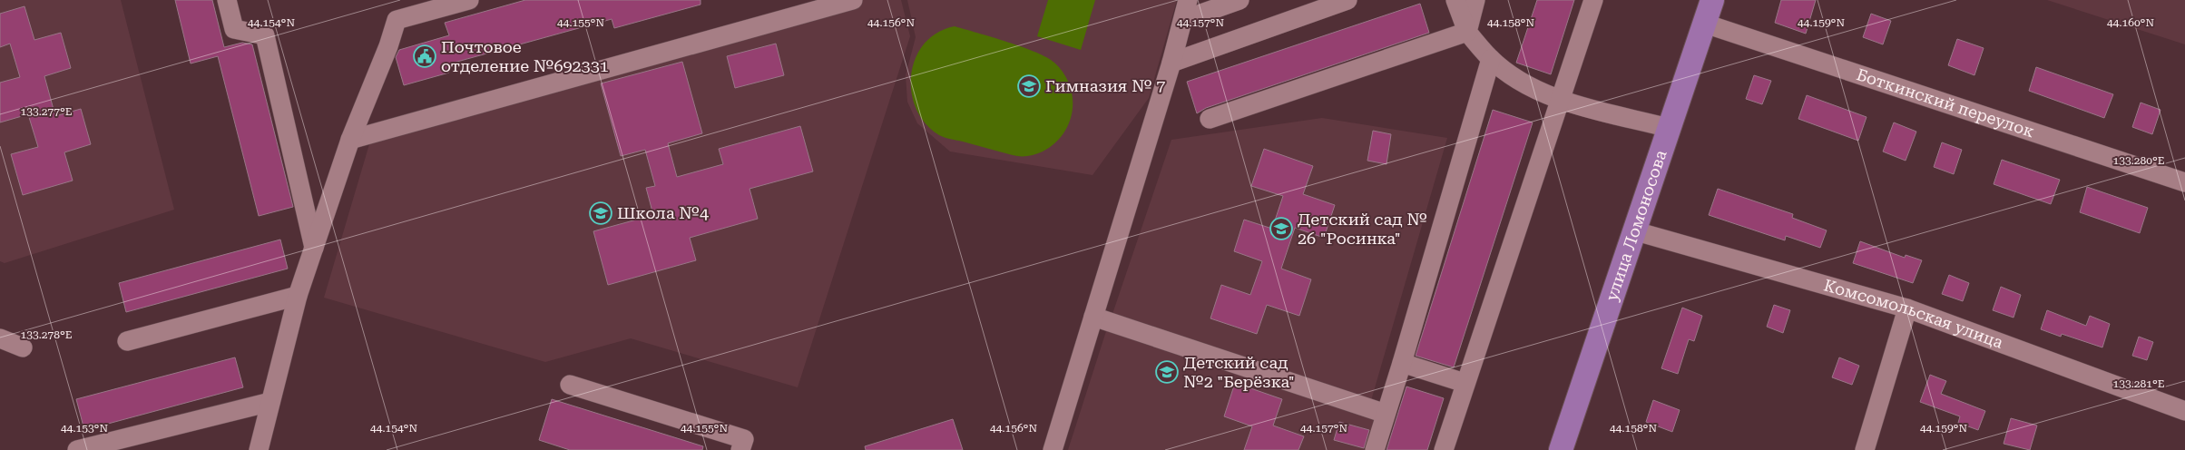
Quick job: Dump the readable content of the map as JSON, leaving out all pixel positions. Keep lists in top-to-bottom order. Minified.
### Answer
{"streets":{"main road":["улица Ломоносова"],"street":["Боткинский переулок","Комсомольская улица"]},"crossings":[["Боткинский переулок","улица Ломоносова"],["улица Ломоносова","Комсомольская улица"]],"places":{"public building":["Почтовое отделение №692331"],"school or university":["Гимназия № 7","Школа №4","Детский сад № 26 \"Росинка\"","Детский сад №2 \"Берёзка\""]},"coordinates":["44.154°N","44.155°N","44.156°N","44.157°N","44.158°N","44.159°N","44.160°N","133.277°E","133.280°E","133.278°E","133.281°E","44.153°N"]}
